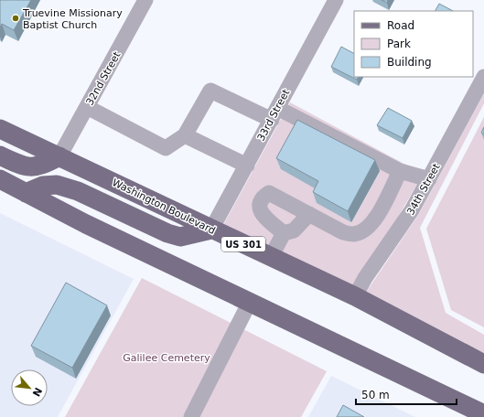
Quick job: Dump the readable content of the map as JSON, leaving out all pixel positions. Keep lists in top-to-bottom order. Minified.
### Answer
{"streets":{"main road":["Washington Boulevard","US 301"],"street":["32nd Street","33rd Street","34th Street"]},"crossings":[["32nd Street","Washington Boulevard"],["33rd Street","Washington Boulevard"],["34th Street","Washington Boulevard"]],"parks":["Galilee Cemetery"],"places":["Truevine Missionary Baptist Church"],"legend":["Road","Park","Building"],"scale_bar":"50 m","north":"bottom right"}
